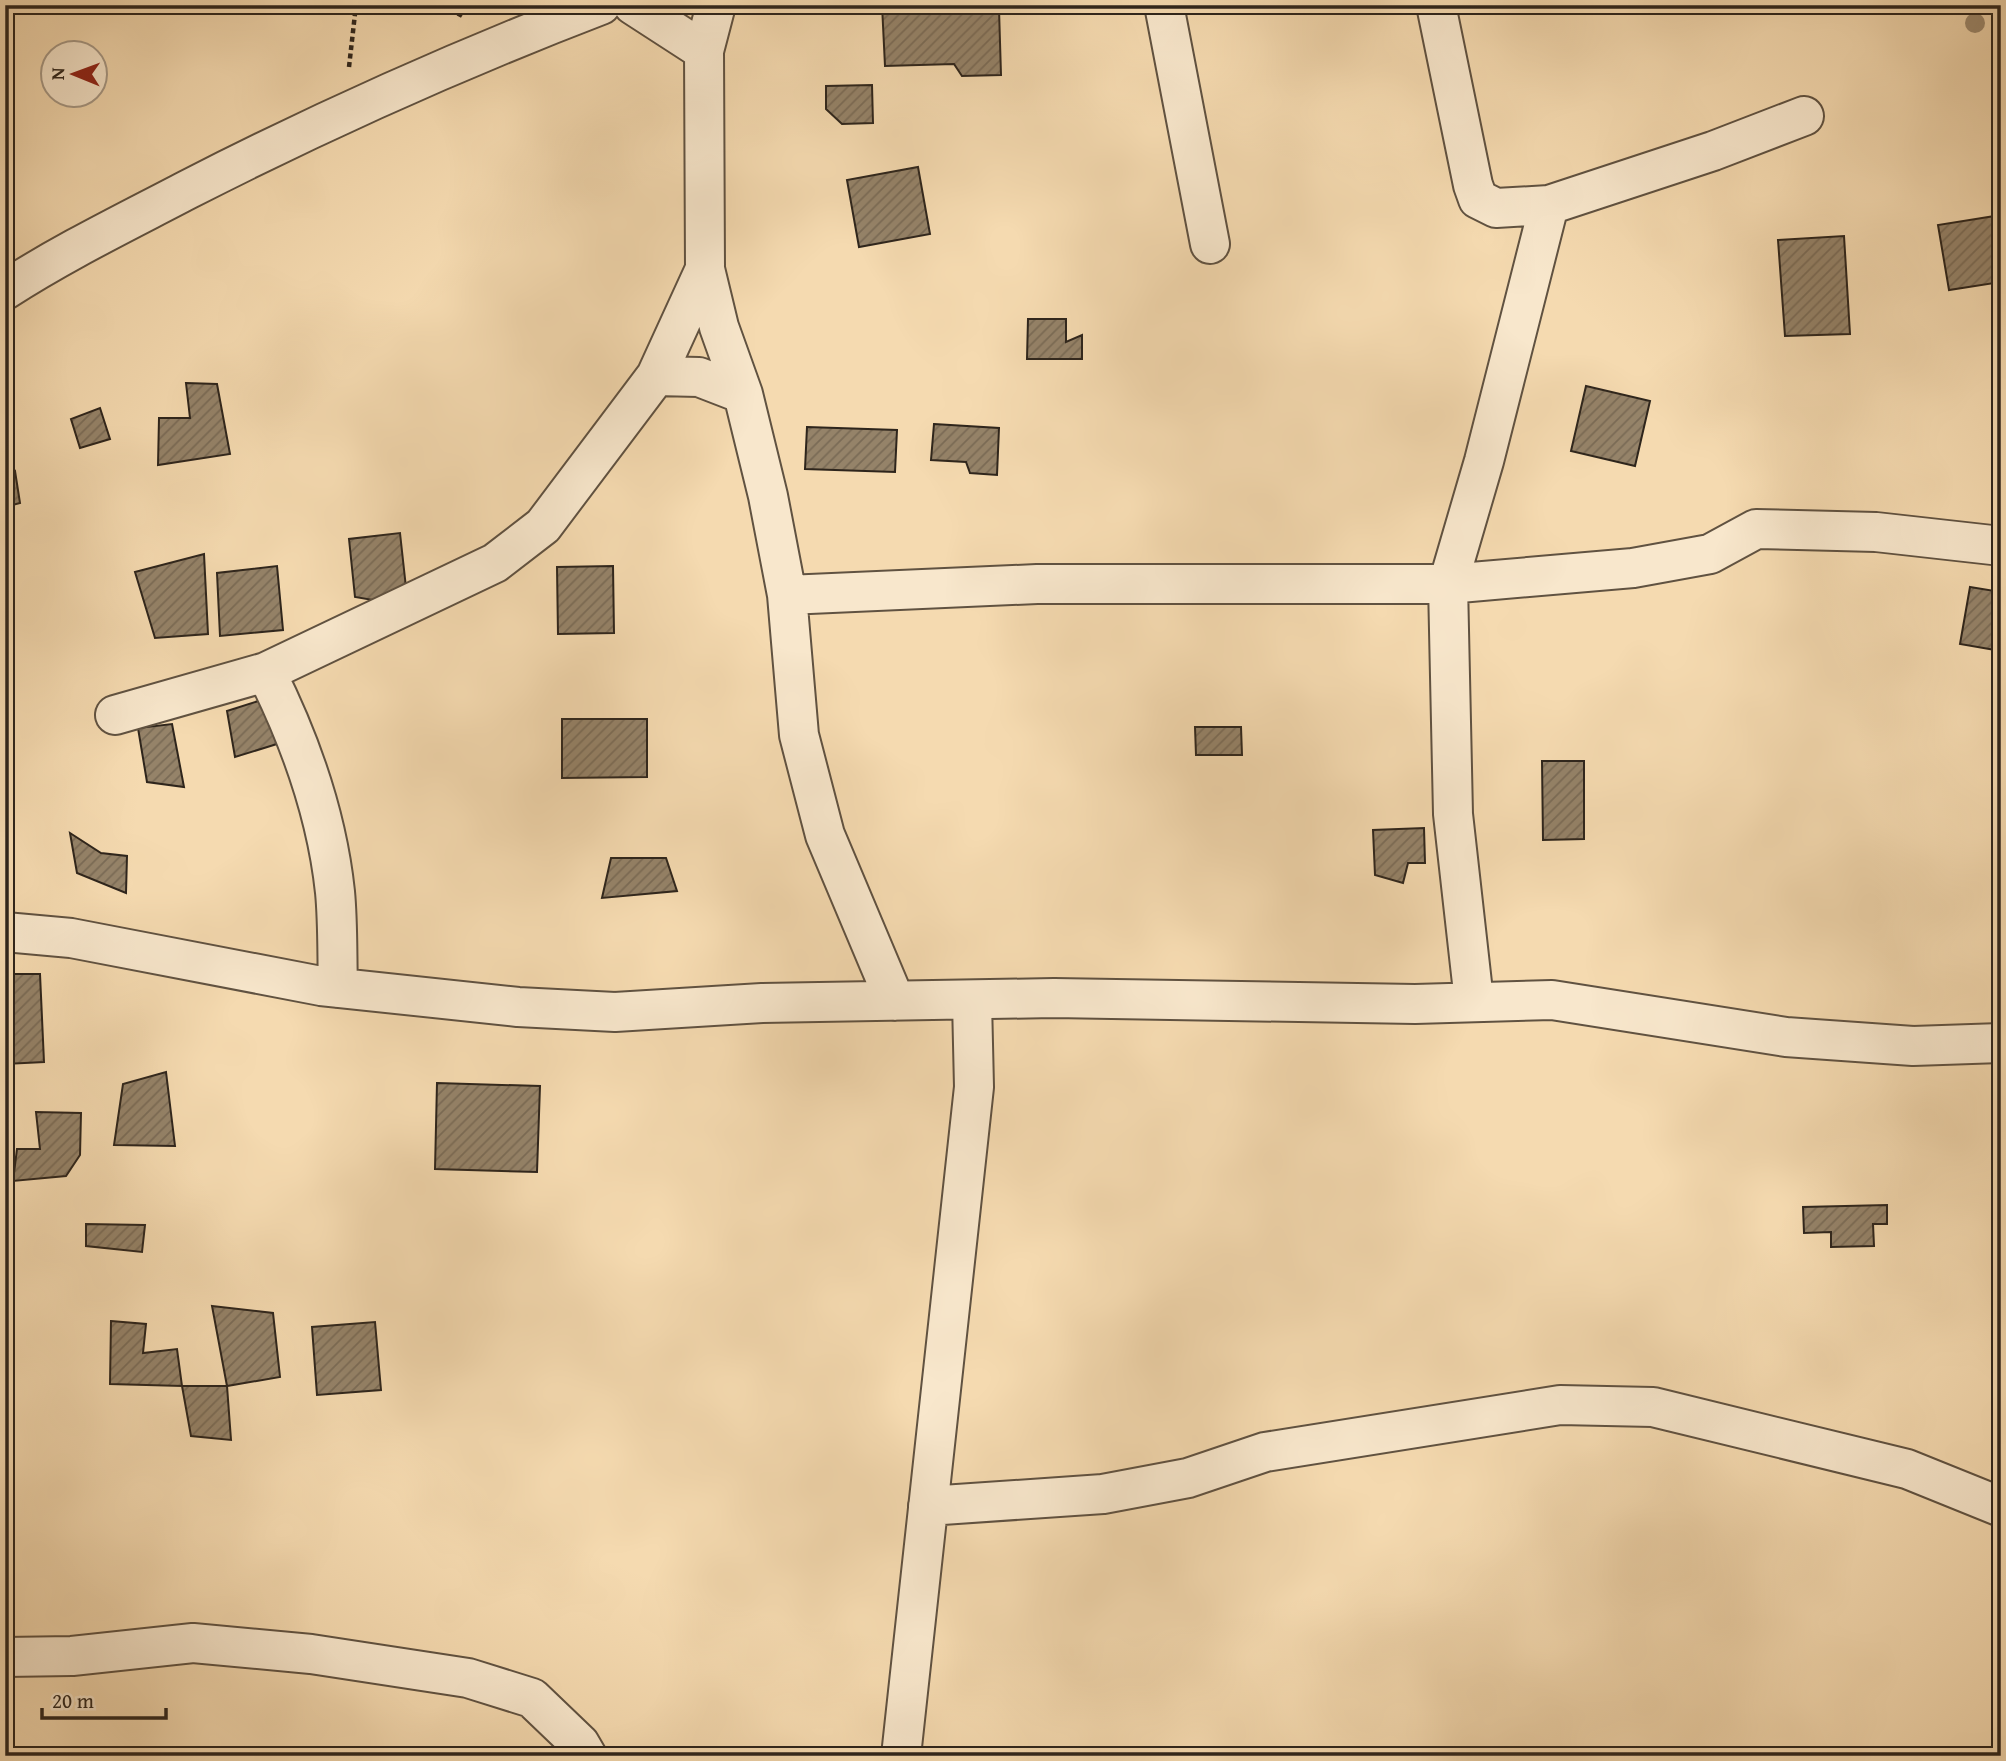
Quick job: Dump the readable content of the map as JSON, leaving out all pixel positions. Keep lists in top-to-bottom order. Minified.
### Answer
{"scale_bar":"20 m","north":"left"}
